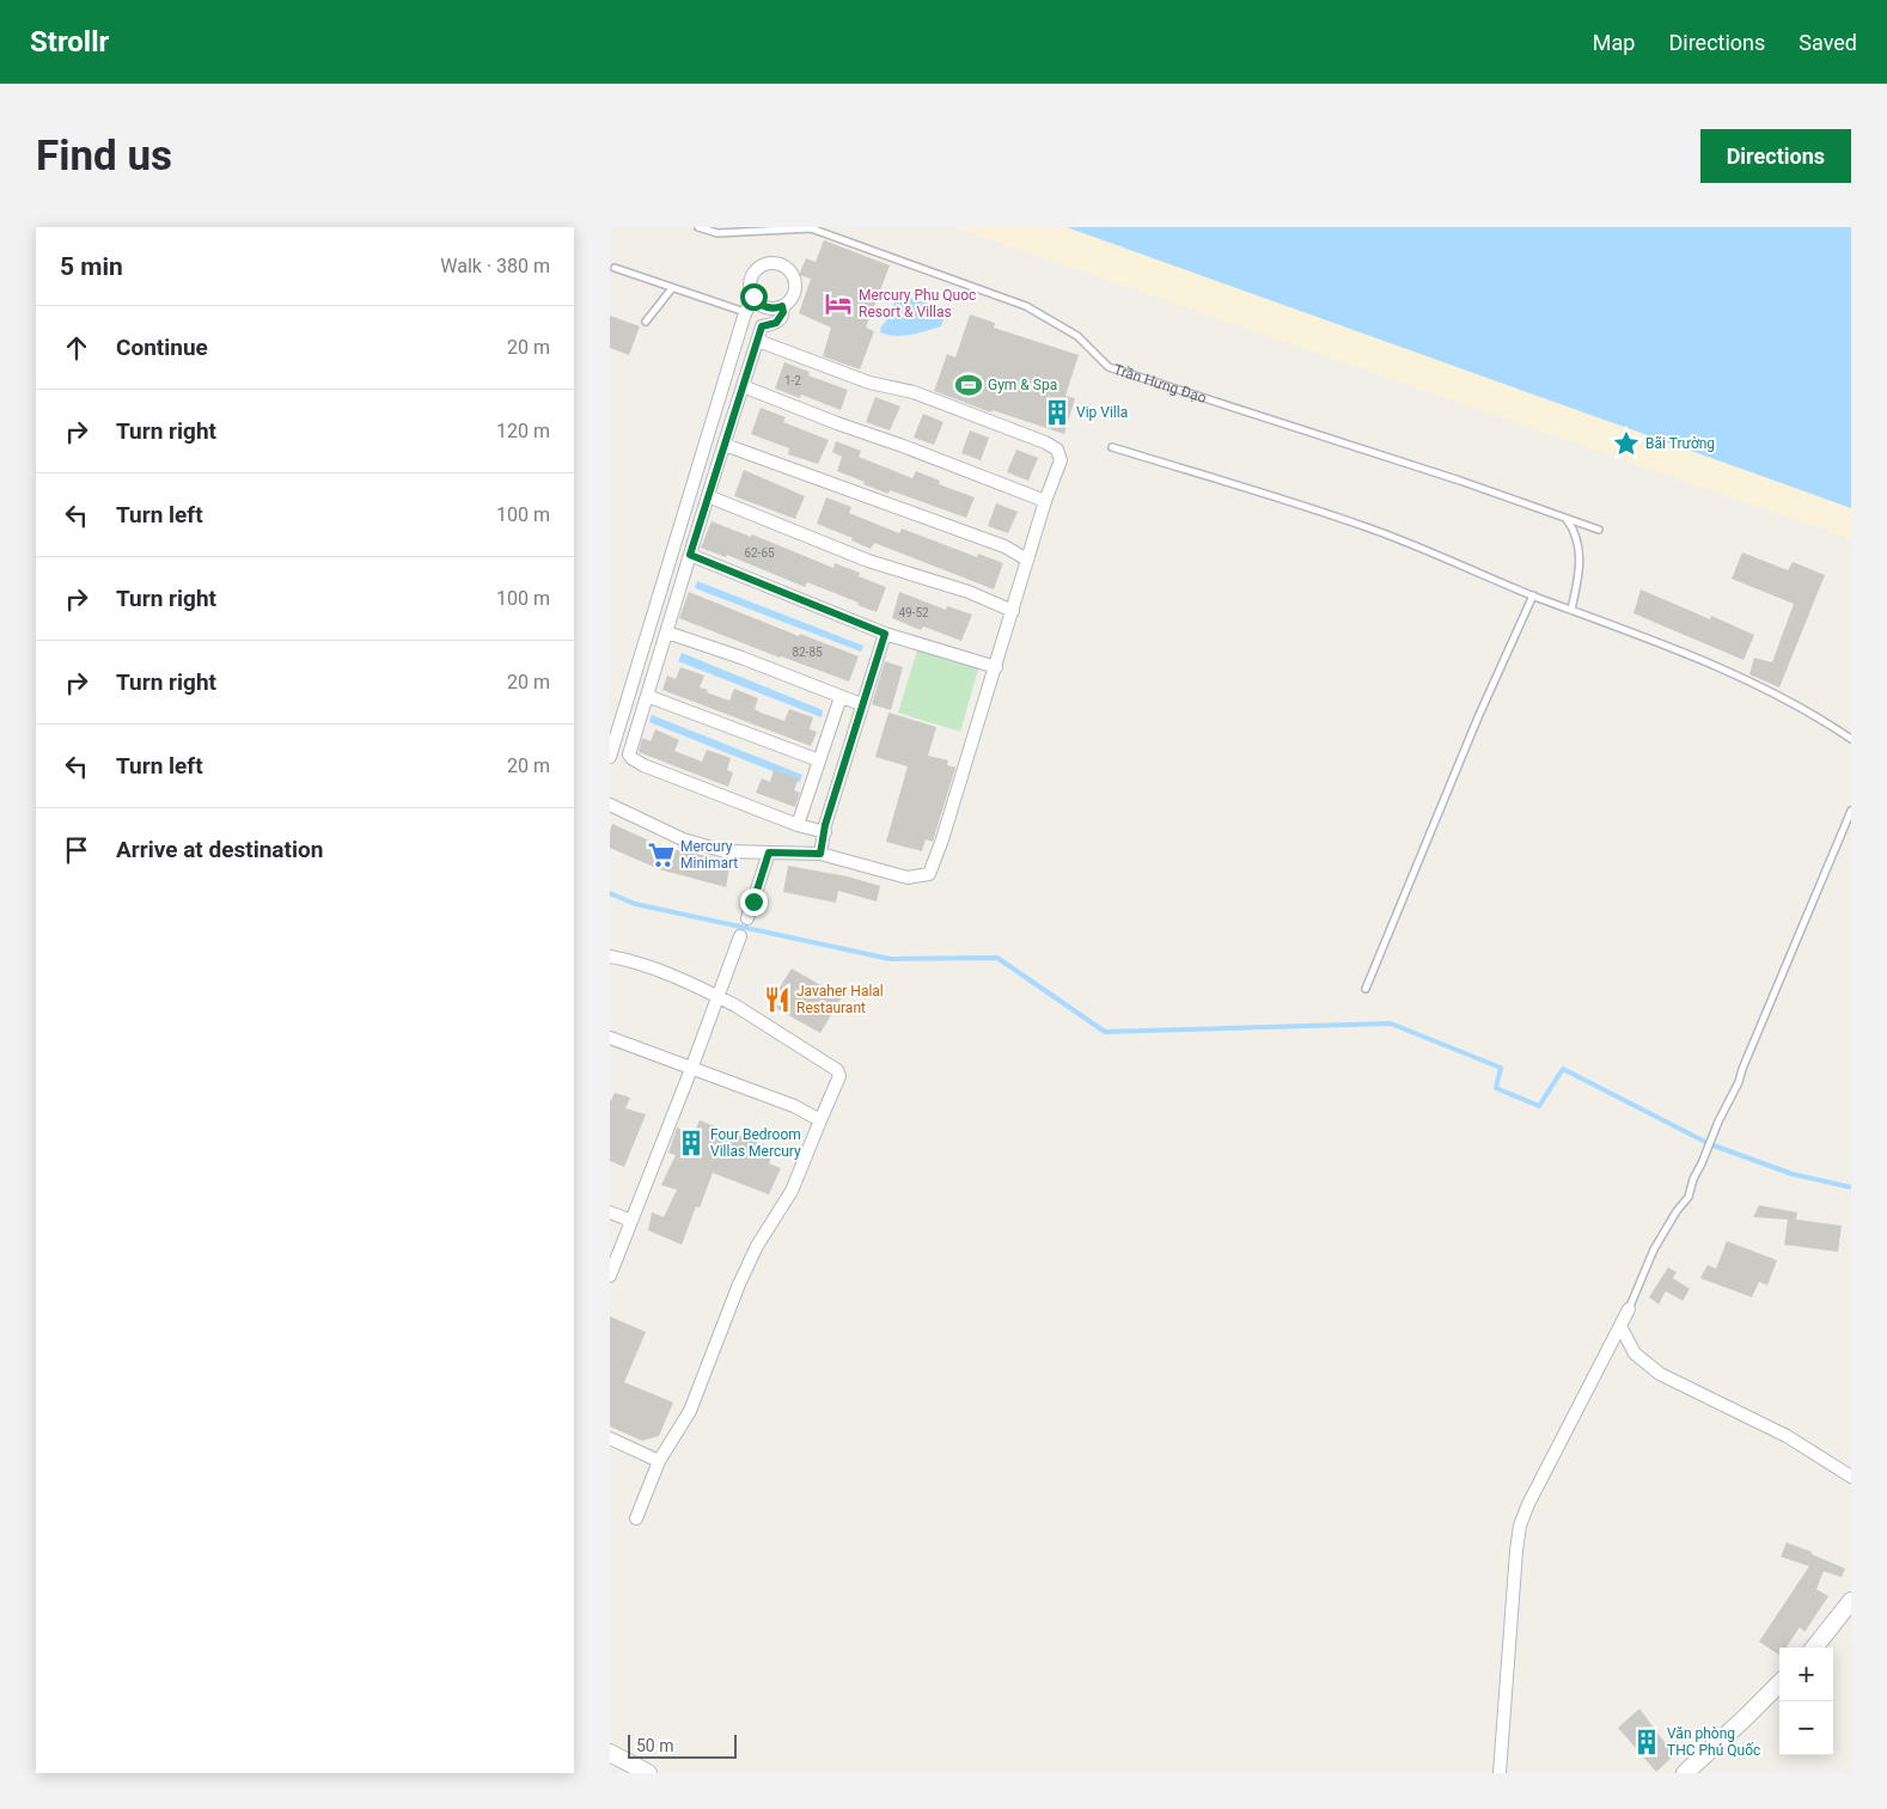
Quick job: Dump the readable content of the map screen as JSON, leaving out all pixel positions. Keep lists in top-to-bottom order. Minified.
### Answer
{"streets":{"lane":["Trần Hưng Đạo"]},"places":{"hotel":["Mercury Phu Quoc Resort & Villas"],"sports":["Gym & Spa"],"building":["Vip Villa","Four Bedroom Villas Mercury","Văn phòng THC Phú Quốc"],"place":["Bãi Trường"],"supermarket":["Mercury Minimart"],"restaurant":["Javaher Halal Restaurant"]},"house_numbers":["1-2","62-65","49-52","82-85"],"scale_bar":"50 m","page":{"header":"Strollr","nav":["Map","Directions","Saved"],"buttons":"Directions","title":"Find us","heading":["5 min","Walk · 380 m"],"list":[["Continue","20 m"],["Turn right","120 m"],["Turn left","100 m"],["Turn right","100 m"],["Turn right","20 m"],["Turn left","20 m"],"Arrive at destination"],"map_buttons":["+","−"],"scale":"50 m"}}
